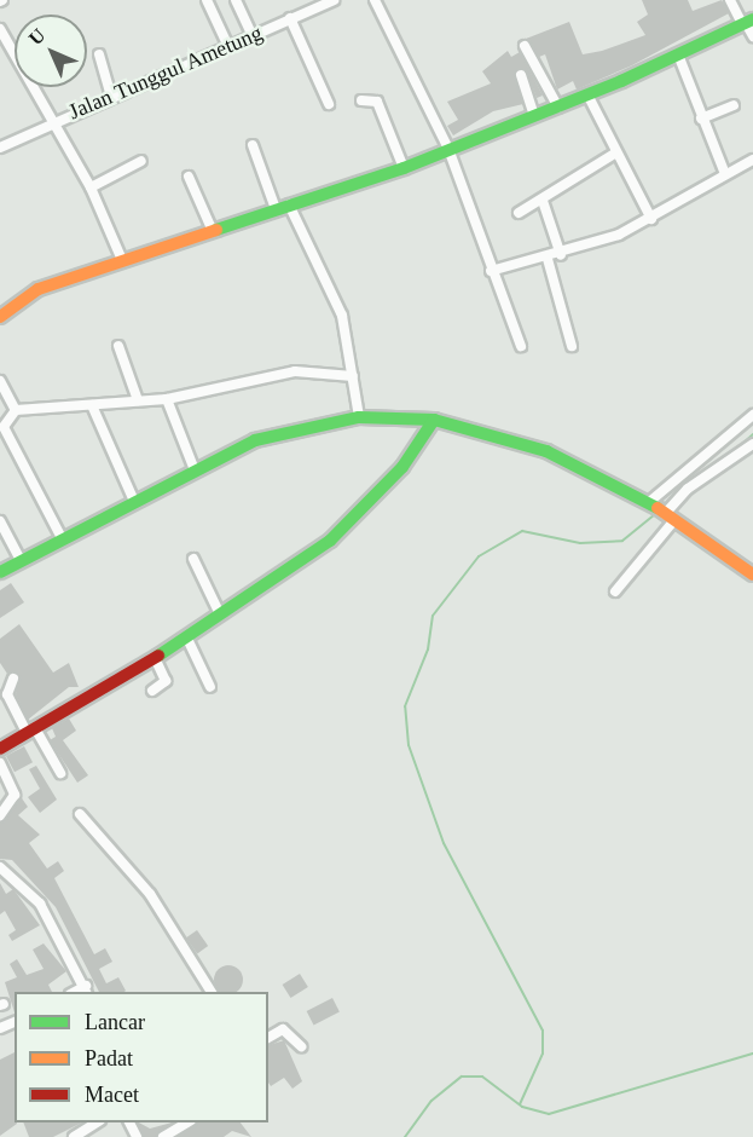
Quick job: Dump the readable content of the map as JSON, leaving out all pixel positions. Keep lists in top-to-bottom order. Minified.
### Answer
{"streets":{"street":["Jalan Tunggul Ametung"]},"legend":["Lancar","Padat","Macet"],"north":"top left"}
